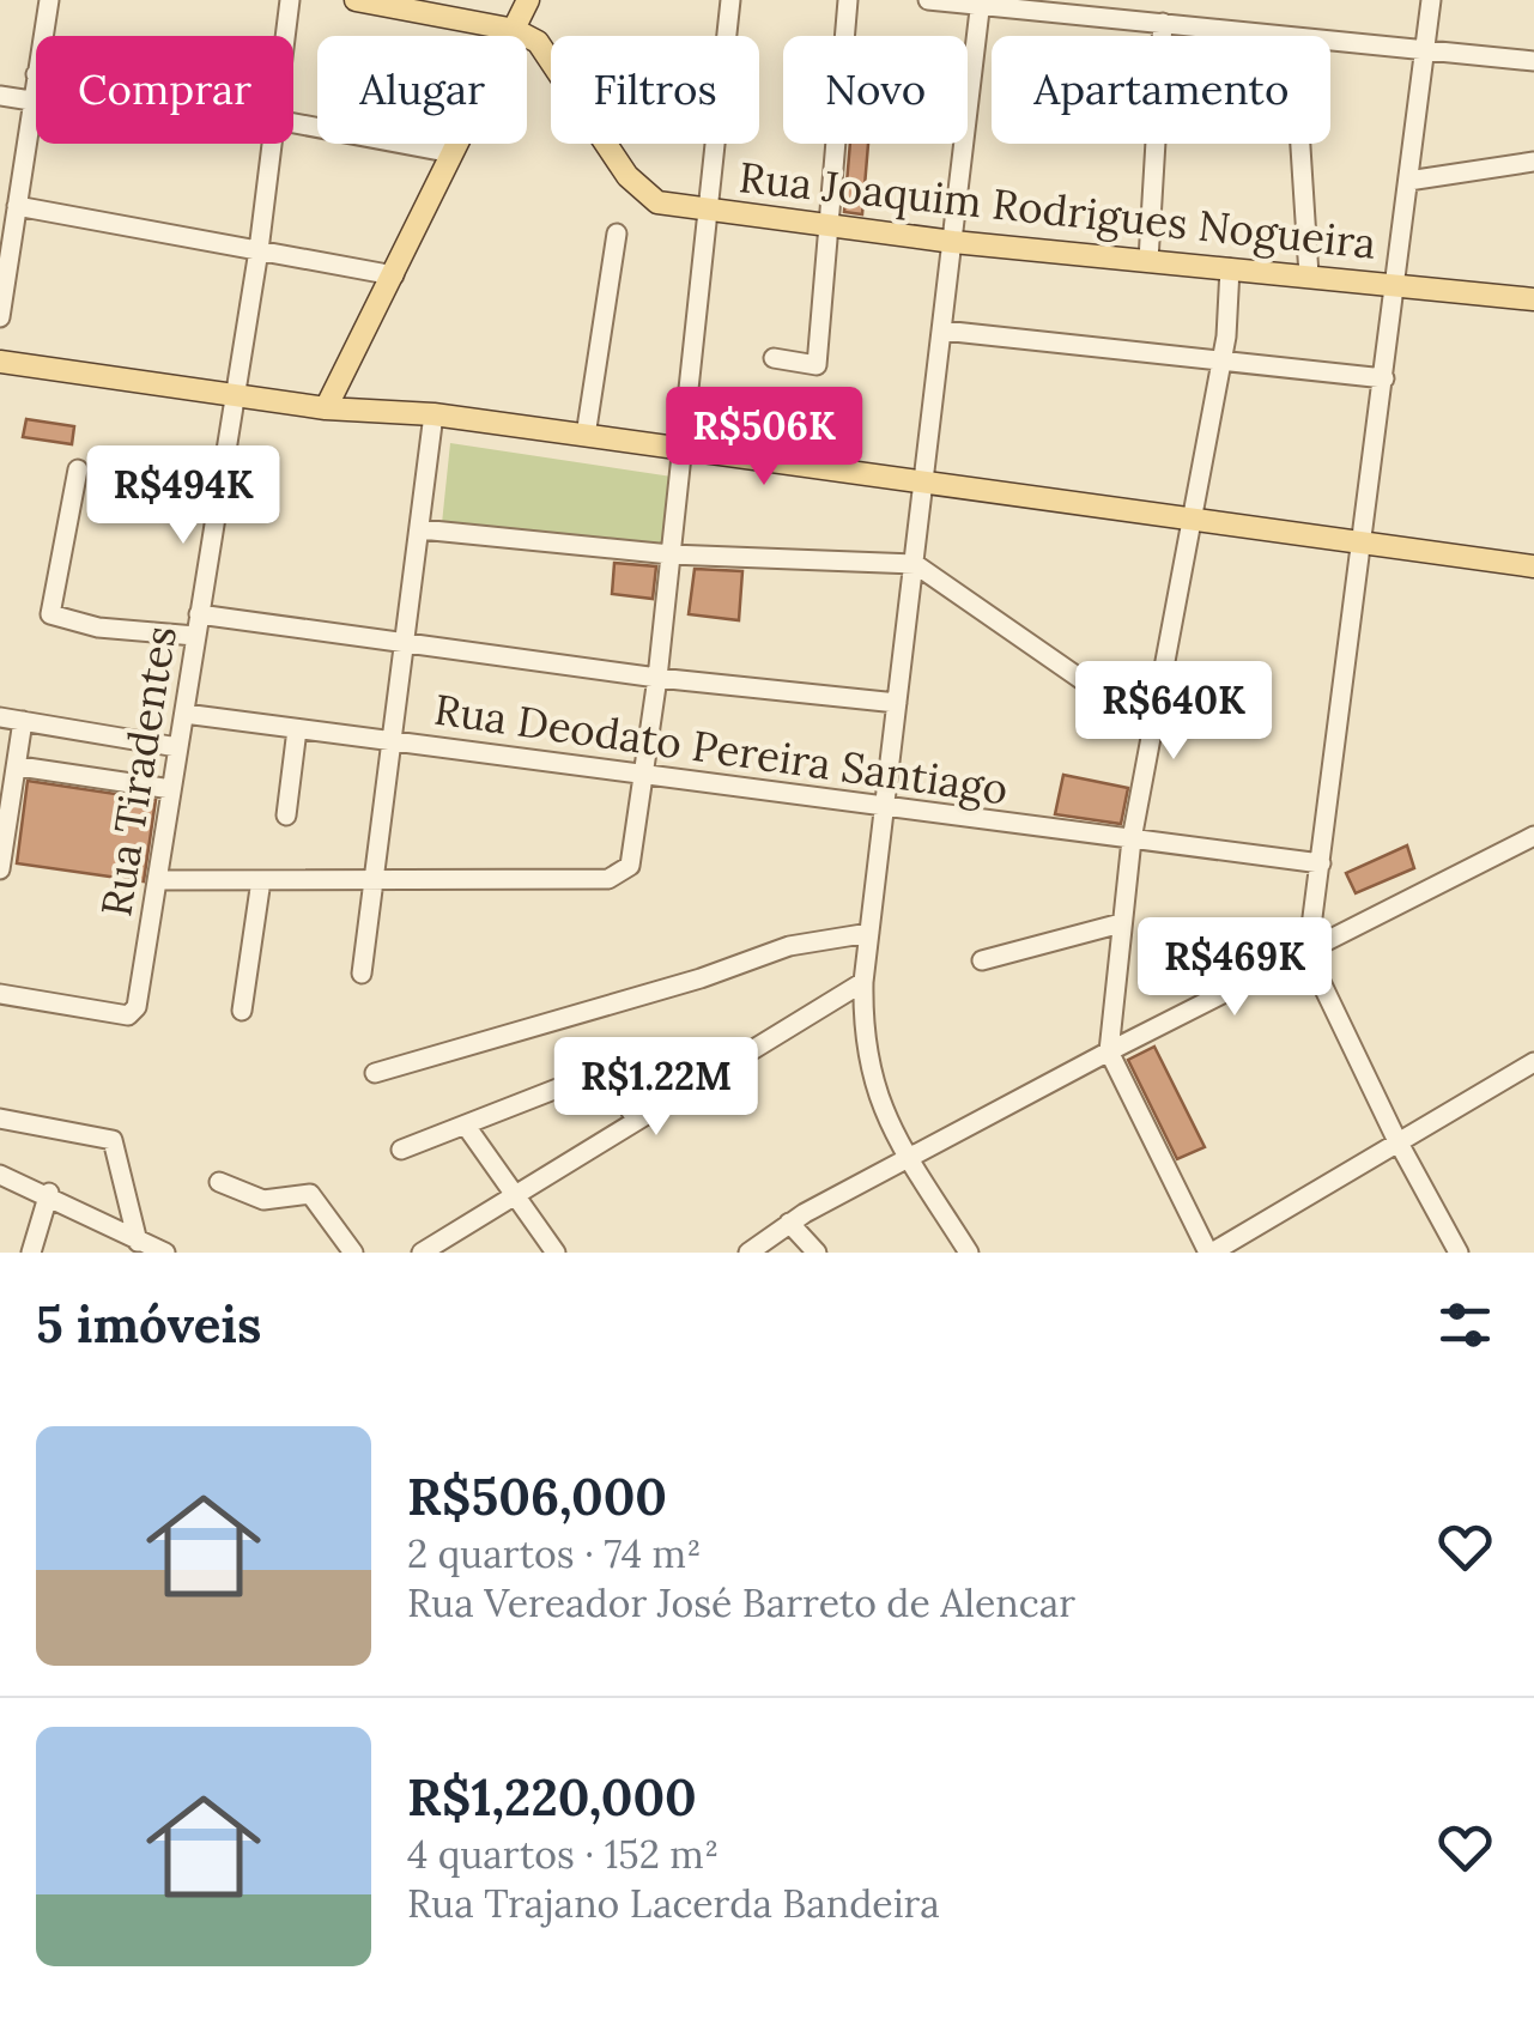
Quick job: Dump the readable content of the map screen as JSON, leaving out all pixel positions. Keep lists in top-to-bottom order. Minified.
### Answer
{"streets":{"main road":["Rua Joaquim Rodrigues Nogueira"],"street":["Rua Deodato Pereira Santiago","Rua Tiradentes"]},"crossings":[["Rua Deodato Pereira Santiago","Rua Tiradentes"]],"page":{"chip":["Comprar","Alugar","Filtros","Novo","Apartamento"],"price":["R$506K","R$494K","R$640K","R$469K","R$1.22M"],"heading":"5 imóveis","list":[{"name":"R$506,000","note":"2 quartos · 74 m² · Rua Vereador José Barreto de Alencar"},{"name":"R$1,220,000","note":"4 quartos · 152 m² · Rua Trajano Lacerda Bandeira"}]}}
